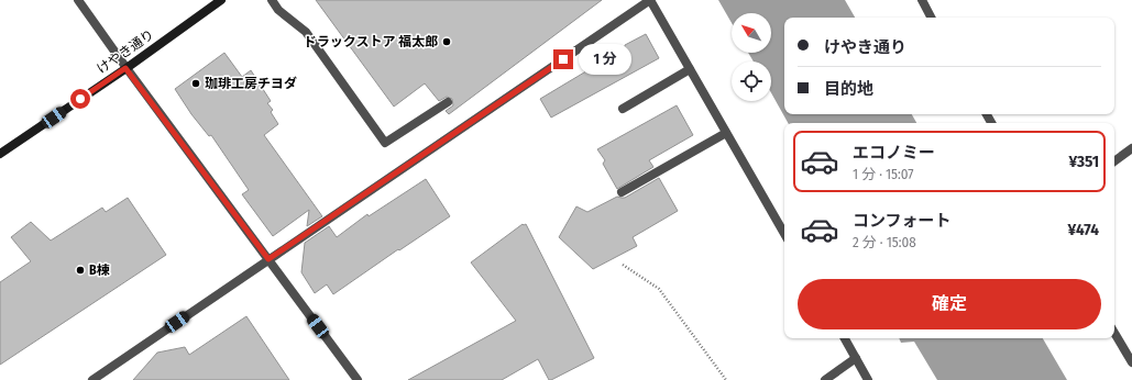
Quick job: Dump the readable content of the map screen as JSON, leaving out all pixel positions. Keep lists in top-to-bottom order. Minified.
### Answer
{"streets":{"street":["けやき通り"]},"places":["ドラックストア 福太郎","珈琲工房チヨダ","B棟"],"north":"top left","page":{"banner":["けやき通り","目的地"],"bubble":"1 分","list":[{"name":"エコノミー","note":"1 分 · 15:07","value":"¥351"},{"name":"コンフォート","note":"2 分 · 15:08","value":"¥474"}],"buttons":"確定"}}
